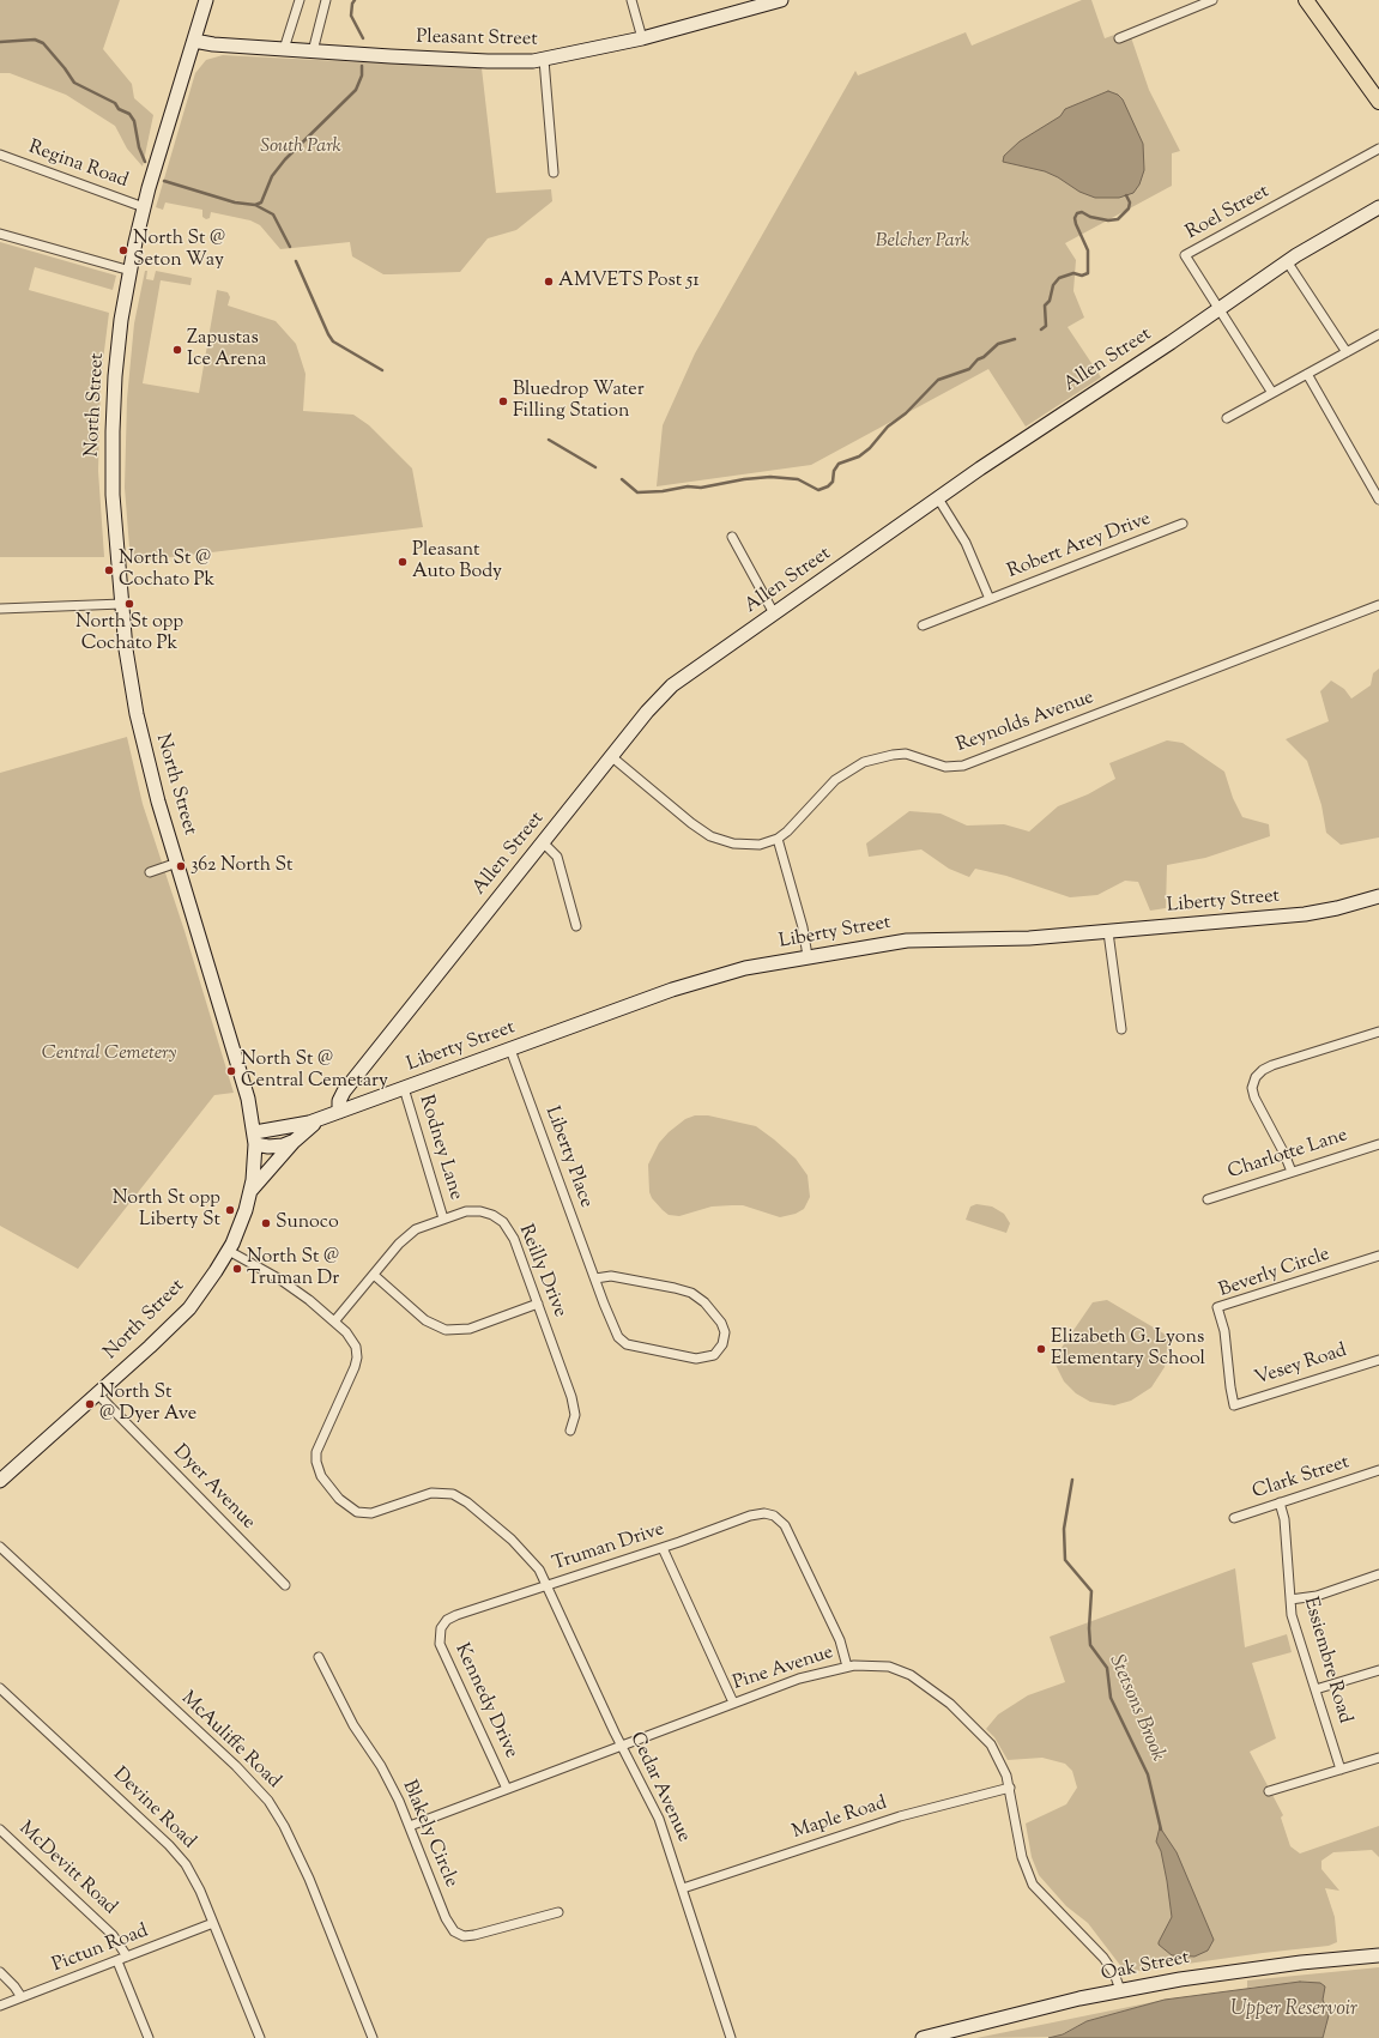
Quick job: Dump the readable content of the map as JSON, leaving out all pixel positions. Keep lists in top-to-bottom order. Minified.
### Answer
{"streets":{"main road":["Pleasant Street","Allen Street","North Street","Liberty Street","Oak Street"],"street":["Regina Road","Roel Street","Robert Arey Drive","Reynolds Avenue","Rodney Lane","Charlotte Lane","Liberty Place","Reilly Drive","Beverly Circle","Vesey Road","Clark Street","Dyer Avenue","Truman Drive","Essiembre Road","Pine Avenue","Kennedy Drive","McAuliffe Road","Cedar Avenue","Devine Road","Maple Road","Blakely Circle","McDevitt Road","Pictun Road"]},"crossings":[["Pleasant Street","North Street"],["Regina Road","North Street"],["Roel Street","Allen Street"],["Allen Street","Robert Arey Drive"],["Allen Street","Reynolds Avenue"],["Allen Street","Liberty Street"],["North Street","Liberty Street"],["North Street","Dyer Avenue"],["North Street","Truman Drive"],["Liberty Street","Rodney Lane"],["Liberty Street","Liberty Place"],["Rodney Lane","Reilly Drive"],["Reilly Drive","Truman Drive"],["Beverly Circle","Vesey Road"],["Clark Street","Essiembre Road"],["Truman Drive","Pine Avenue"],["Truman Drive","Kennedy Drive"],["Truman Drive","Cedar Avenue"],["Pine Avenue","Kennedy Drive"],["Pine Avenue","Cedar Avenue"],["Pine Avenue","Maple Road"],["Pine Avenue","Blakely Circle"],["Pine Avenue","Oak Street"],["Kennedy Drive","Cedar Avenue"],["Cedar Avenue","Maple Road"],["Devine Road","Pictun Road"],["McDevitt Road","Pictun Road"]],"water":["Stetsons Brook","Upper Reservoir"],"parks":["South Park","Belcher Park","Central Cemetery"],"places":["North St @ Seton Way","AMVETS Post 51","Zapustas Ice Arena","Bluedrop Water Filling Station","Pleasant Auto Body","North St @ Cochato Pk","North St opp Cochato Pk","362 North St","North St @ Central Cemetary","North St opp Liberty St","Sunoco","North St @ Truman Dr","Elizabeth G. Lyons Elementary School","North St @ Dyer Ave"]}
